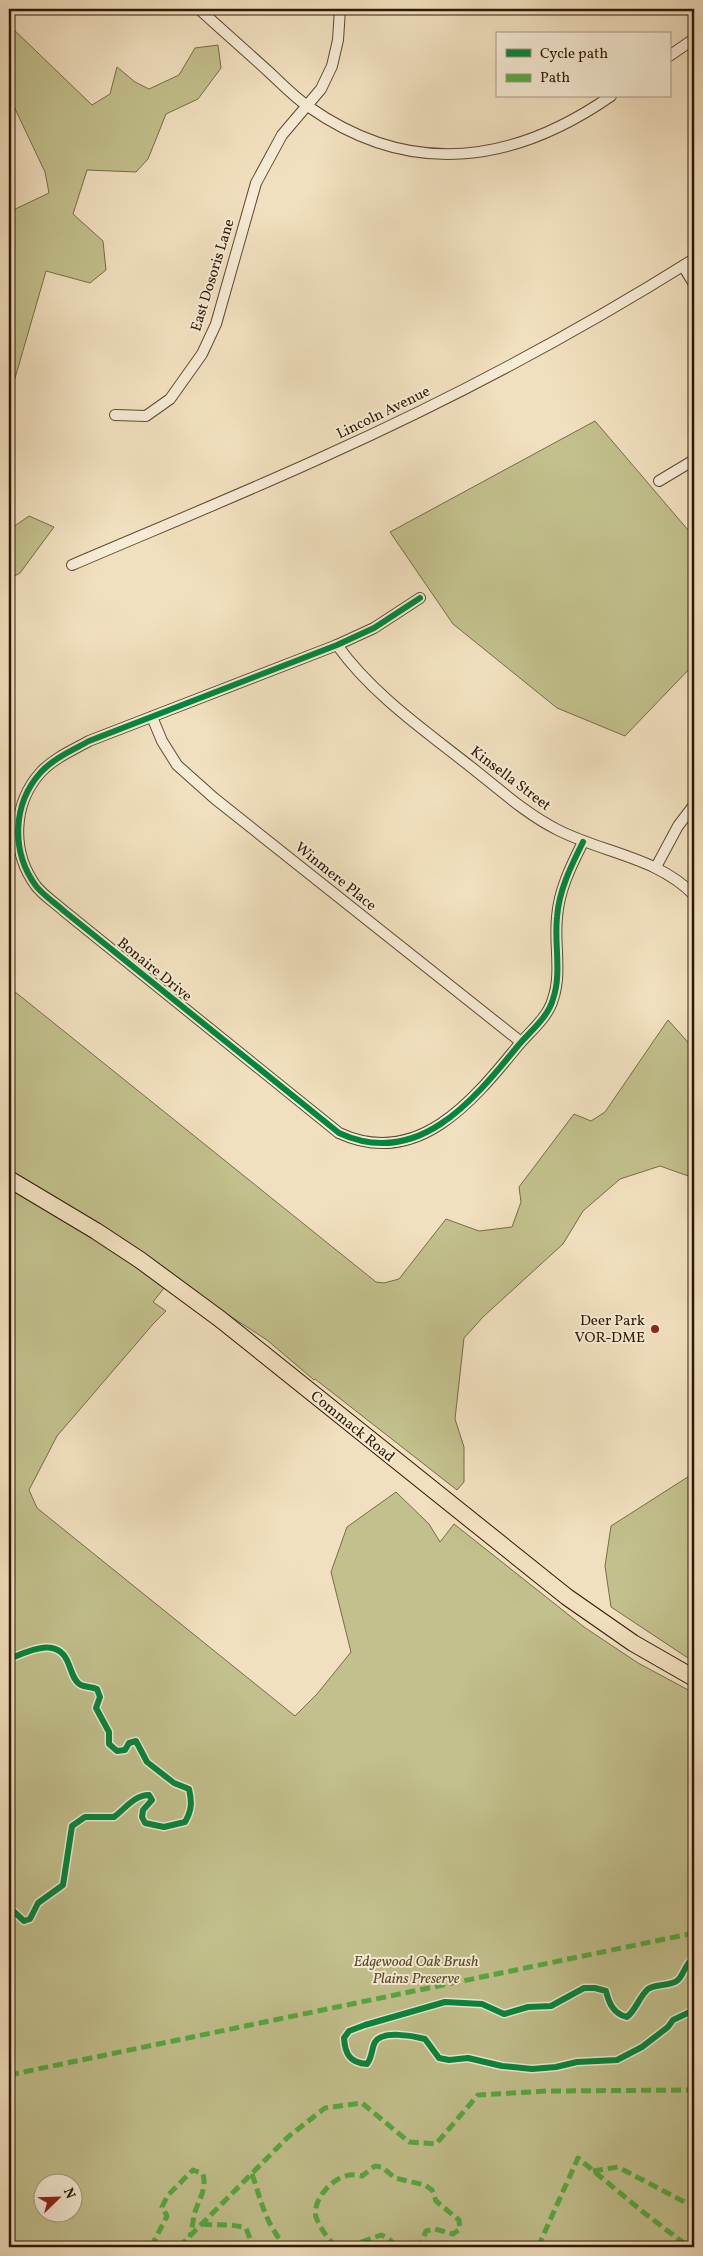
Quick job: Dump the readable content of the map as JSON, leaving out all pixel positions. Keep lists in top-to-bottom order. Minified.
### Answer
{"streets":{"main road":["Commack Road"],"street":["East Dosoris Lane","Lincoln Avenue","Kinsella Street","Winmere Place","Bonaire Drive"]},"crossings":[["Kinsella Street","Bonaire Drive"],["Winmere Place","Bonaire Drive"]],"parks":["Edgewood Oak Brush Plains Preserve"],"places":["Deer Park VOR-DME"],"legend":["Cycle path","Path"],"north":"top right"}
